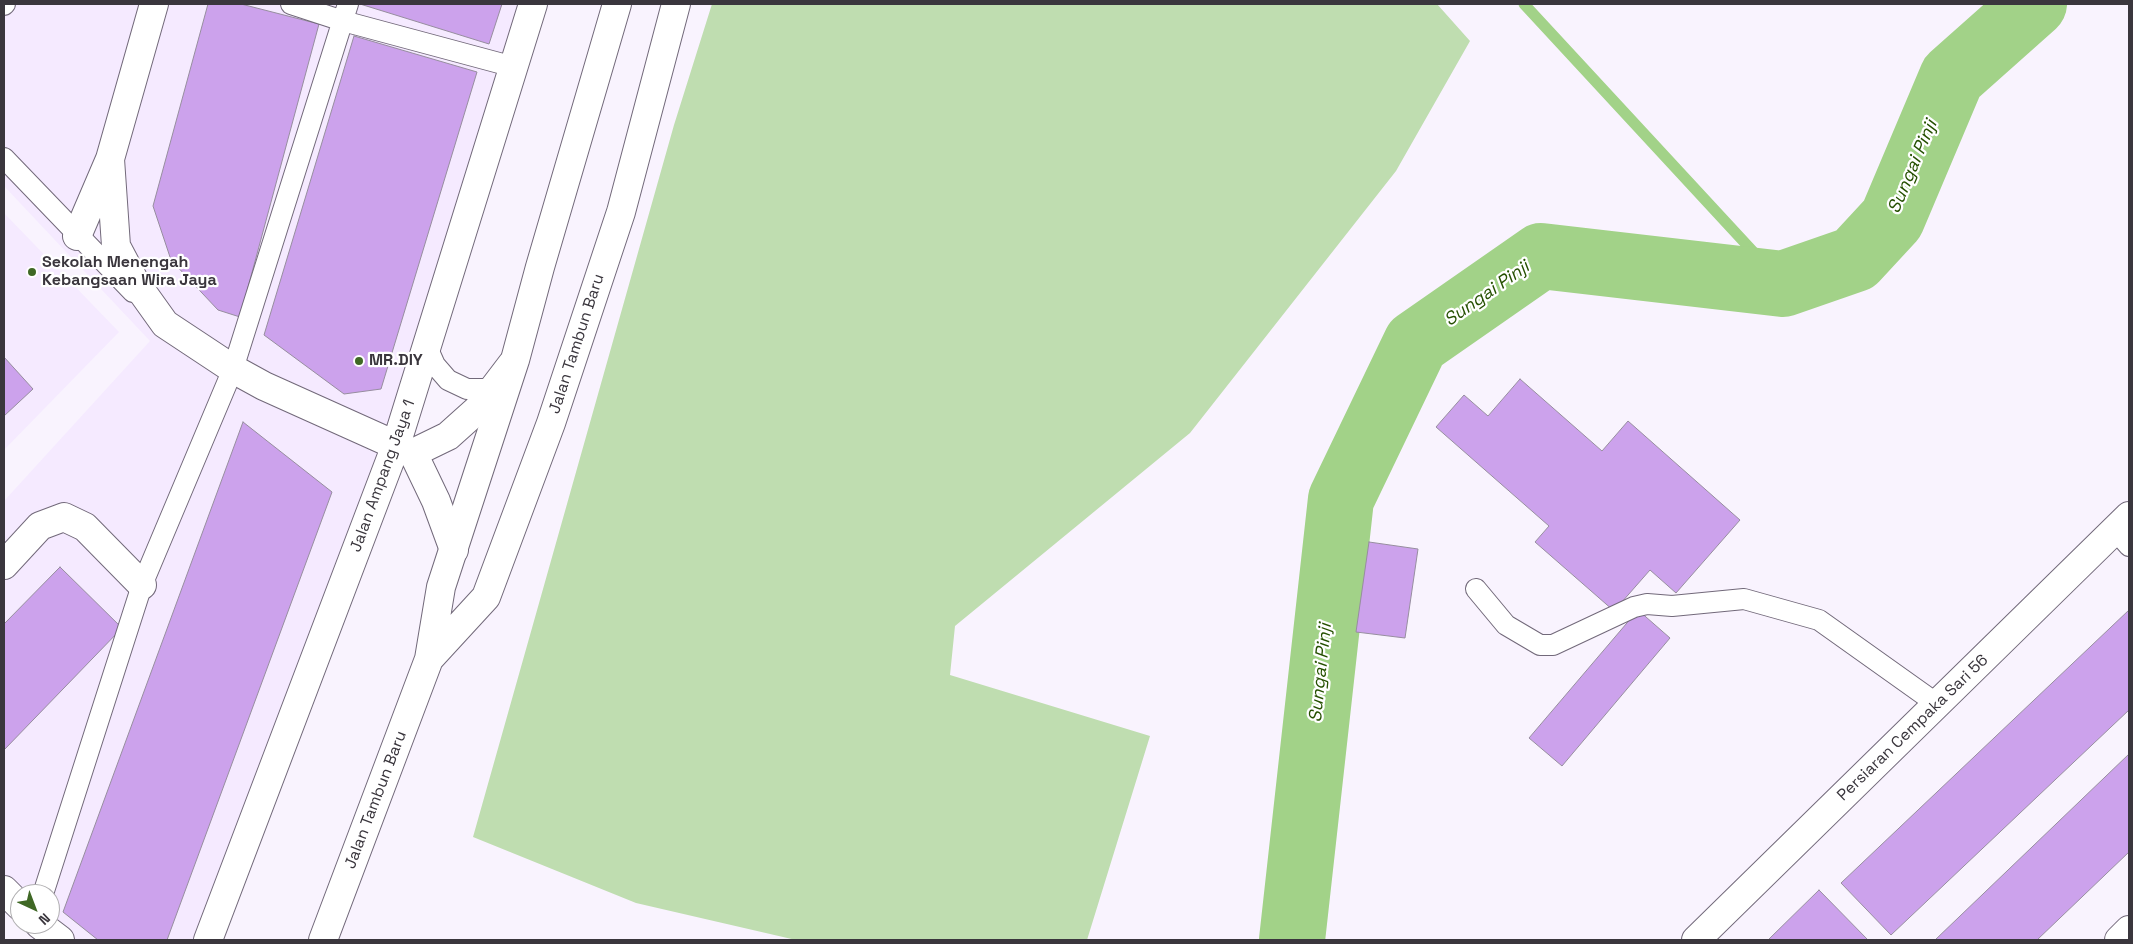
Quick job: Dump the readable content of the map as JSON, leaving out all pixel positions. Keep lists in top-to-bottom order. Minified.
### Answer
{"streets":{"street":["Jalan Tambun Baru","Jalan Ampang Jaya 1","Persiaran Cempaka Sari 56"]},"water":["Sungai Pinji"],"places":["Sekolah Menengah Kebangsaan Wira Jaya","MR.DIY"],"north":"bottom right"}
